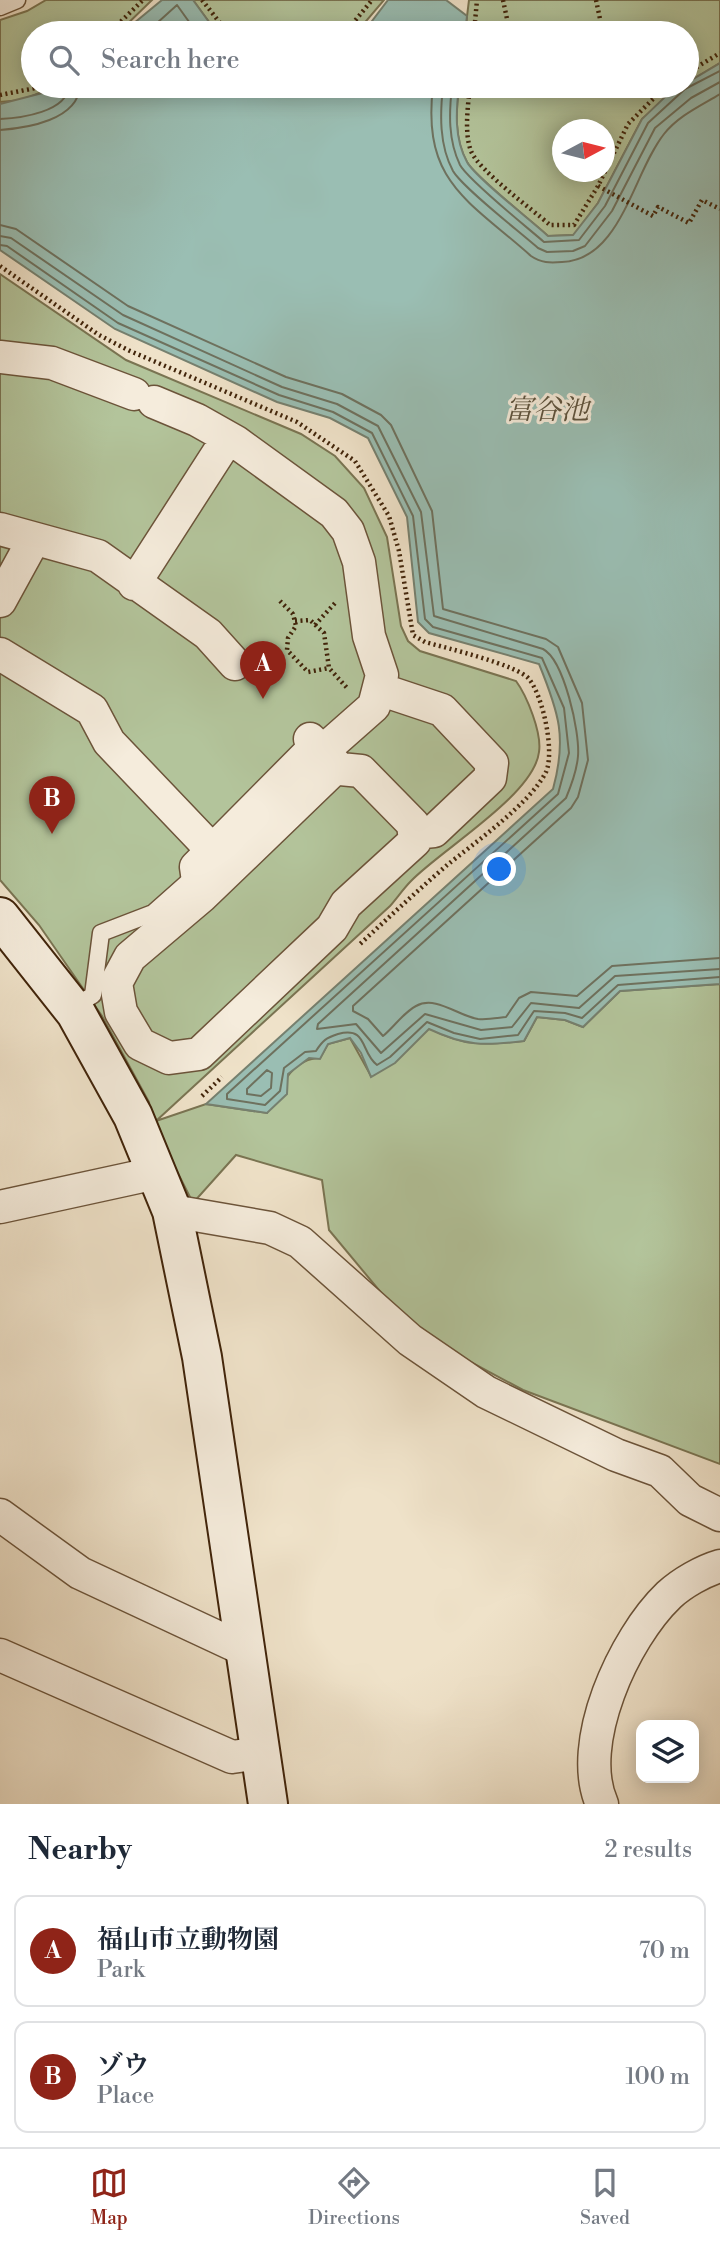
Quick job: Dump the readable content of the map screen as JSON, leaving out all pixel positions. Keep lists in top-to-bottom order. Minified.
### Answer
{"water":["富谷池"],"north":"right","page":{"search":"Search here","pins":["A","B"],"heading":["Nearby","2 results"],"list":[{"mark":"A","name":"福山市立動物園","note":"Park","value":"70 m"},{"mark":"B","name":"ゾウ","note":"Place","value":"100 m"}],"nav":["Map","Directions","Saved"]}}
